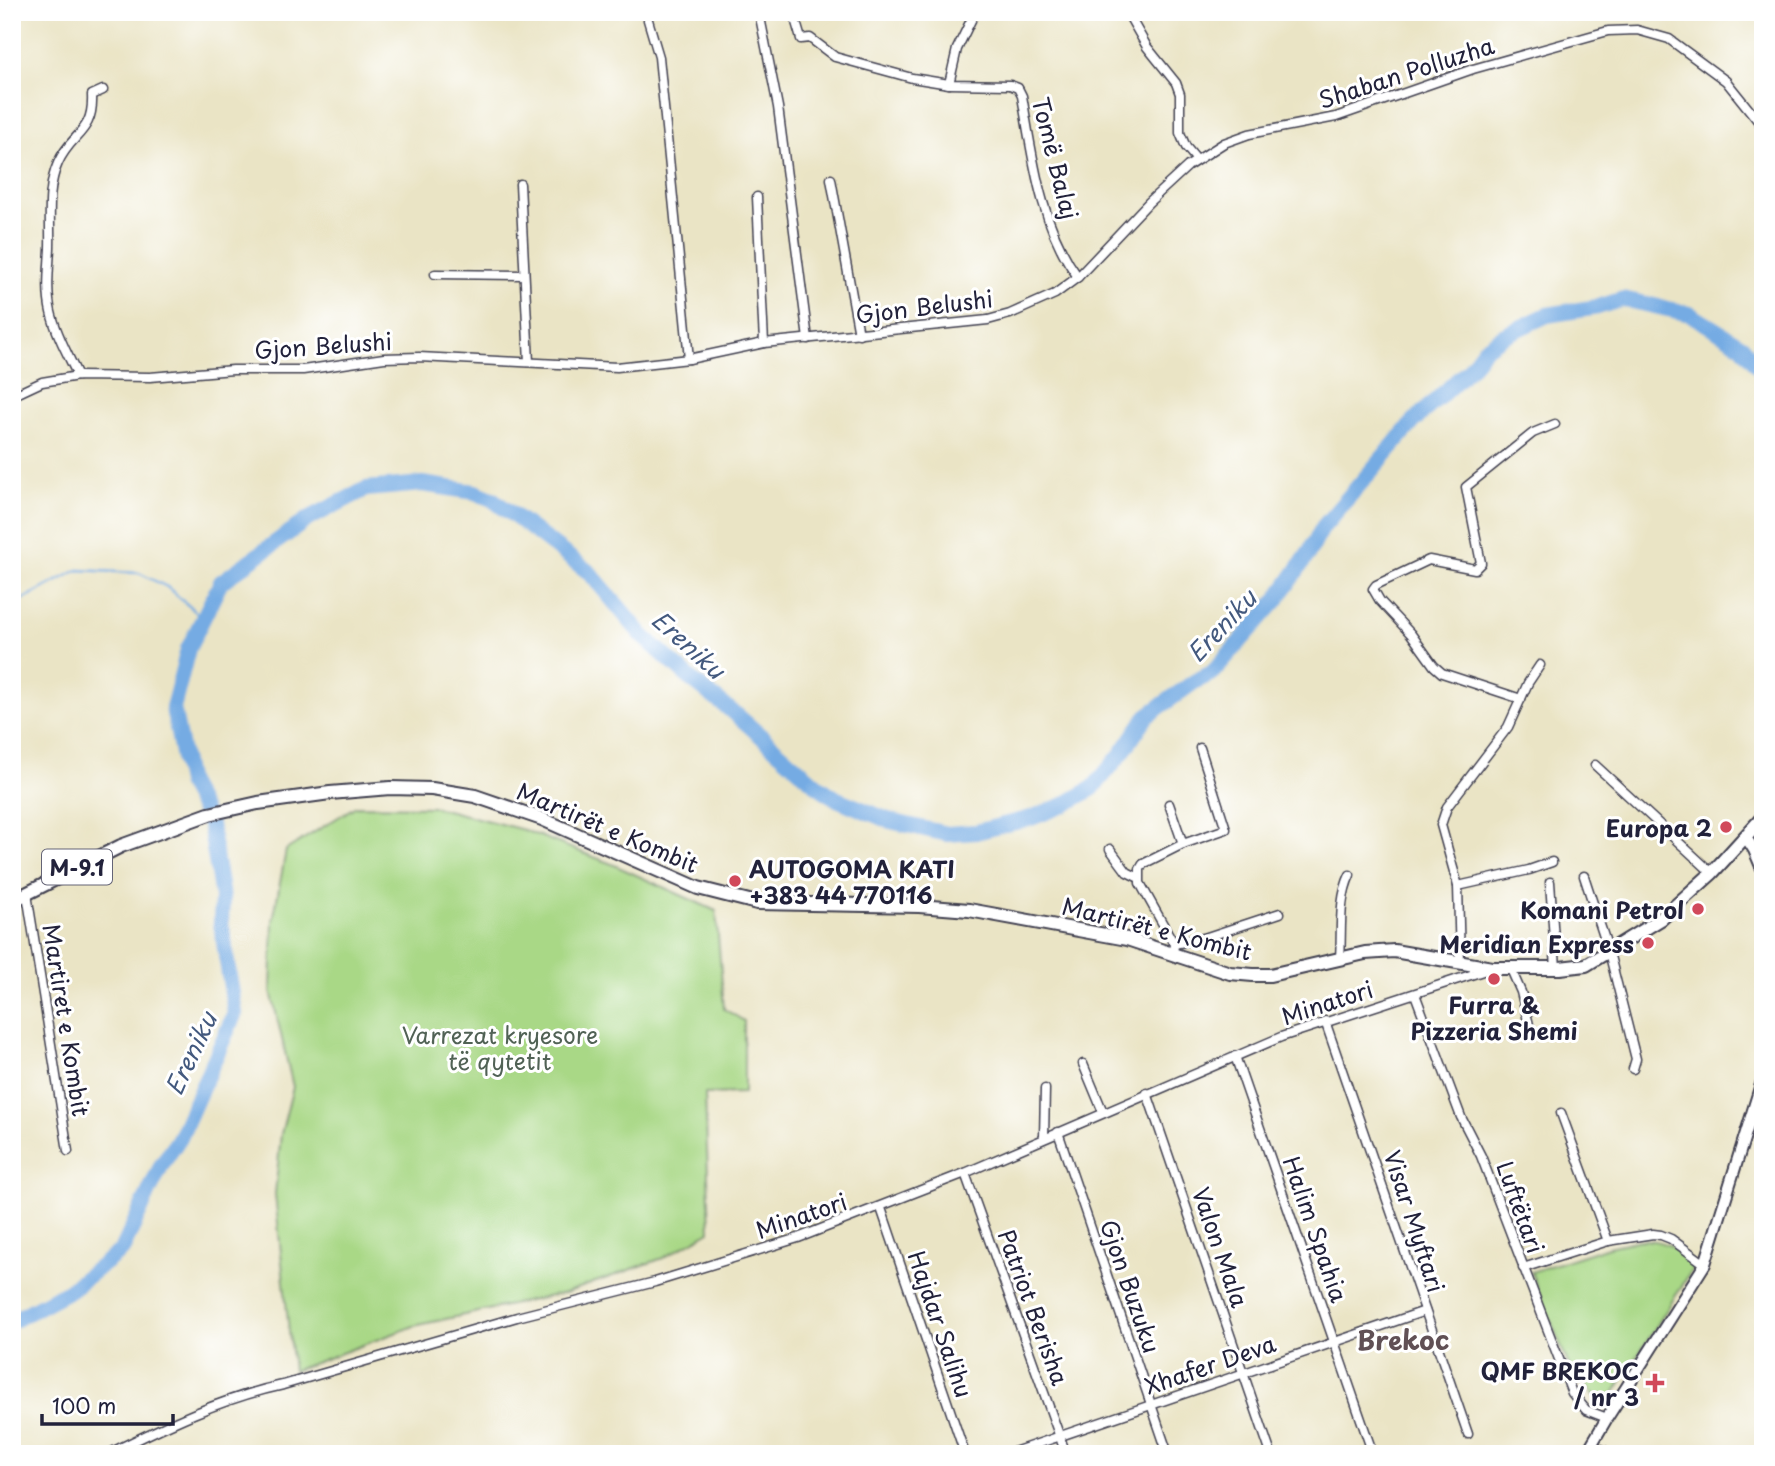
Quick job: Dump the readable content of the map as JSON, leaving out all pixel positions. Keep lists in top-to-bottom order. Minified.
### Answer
{"streets":{"main road":["Martirët e Kombit","M-9.1"],"street":["Shaban Polluzha","Tomë Balaj","Gjon Belushi","Minatori","Martiret e Kombit","Luftëtari","Visar Myftari","Halim Spahia","Valon Mala","Gjon Buzuku","Patriot Berisha","Hajdar Salihu","Xhafer Deva"]},"crossings":[["Shaban Polluzha","Gjon Belushi"],["Tomë Balaj","Gjon Belushi"],["Martirët e Kombit","M-9.1"],["Martirët e Kombit","Minatori"],["Martirët e Kombit","Martiret e Kombit"],["Minatori","Luftëtari"],["Minatori","Visar Myftari"],["Minatori","Halim Spahia"],["Minatori","Valon Mala"],["Minatori","Gjon Buzuku"],["Minatori","Patriot Berisha"],["Minatori","Hajdar Salihu"],["Visar Myftari","Xhafer Deva"],["Halim Spahia","Xhafer Deva"],["Valon Mala","Xhafer Deva"],["Gjon Buzuku","Xhafer Deva"],["Patriot Berisha","Xhafer Deva"]],"districts":["Brekoc"],"water":["Ereniku"],"parks":["Varrezat kryesore të qytetit"],"places":{"other":["Europa 2","AUTOGOMA KATI +383 44 770116","Komani Petrol","Meridian Express","Furra & Pizzeria Shemi"],"health":["QMF BREKOC / nr 3"]},"scale_bar":"100 m"}
